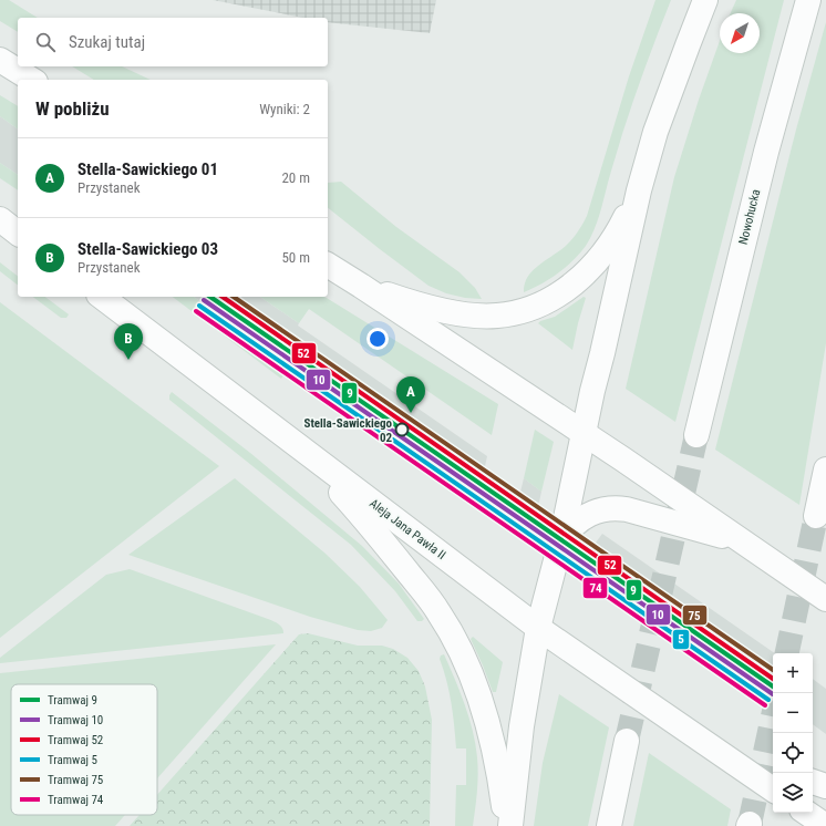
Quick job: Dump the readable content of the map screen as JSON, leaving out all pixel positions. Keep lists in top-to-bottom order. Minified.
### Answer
{"streets":{"main road":["Nowohucka","Aleja Jana Pawła II"]},"places":["Stella-Sawickiego 02"],"lines":["tram line 9","tram line 52","tram line 75","tram line 10","tram line 5","tram line 74"],"legend":["Tramwaj 9","Tramwaj 10","Tramwaj 52","Tramwaj 5","Tramwaj 75","Tramwaj 74"],"north":"bottom left","page":{"search":"Szukaj tutaj","heading":["W pobliżu","Wyniki: 2"],"list":[{"mark":"A","name":"Stella-Sawickiego 01","note":"Przystanek","value":"20 m"},{"mark":"B","name":"Stella-Sawickiego 03","note":"Przystanek","value":"50 m"}],"pins":["B","A"],"map_buttons":["+","−"]}}
